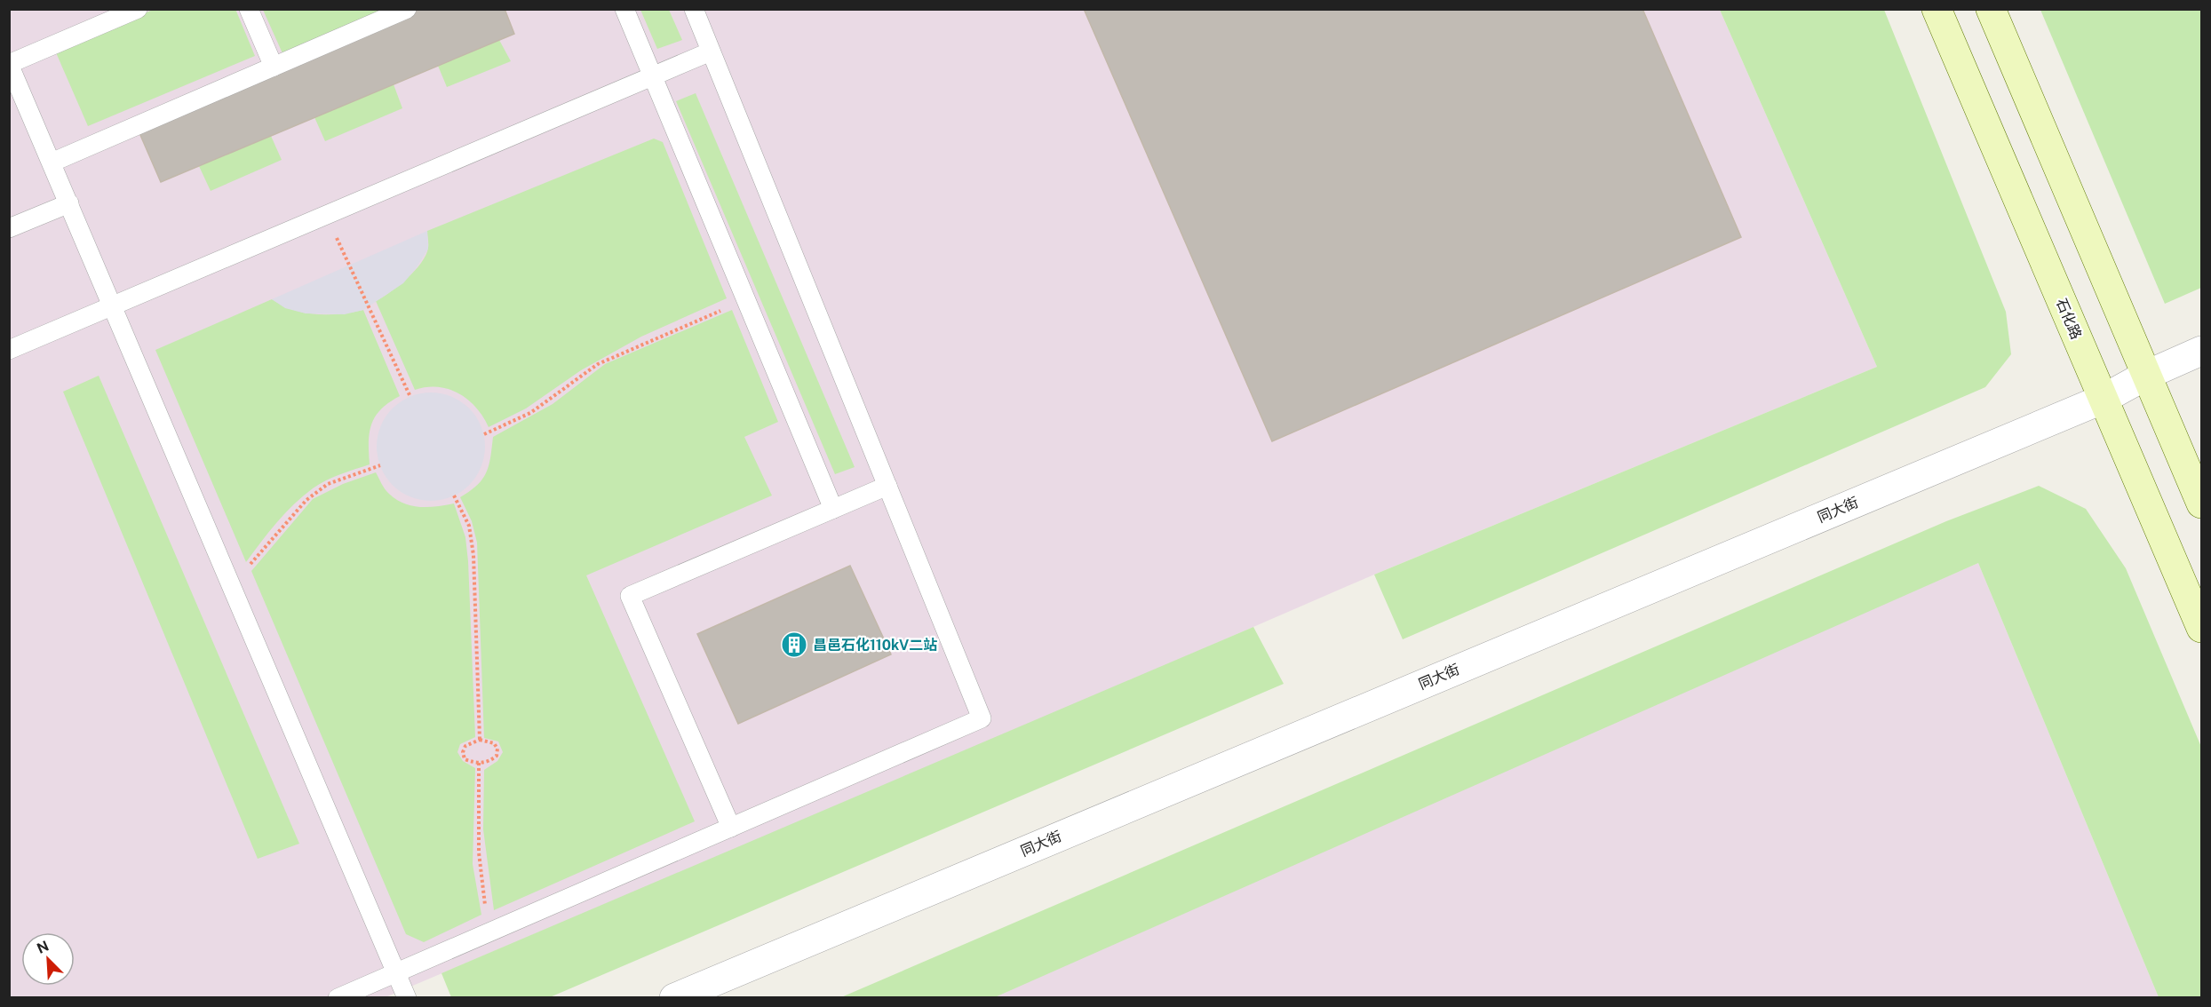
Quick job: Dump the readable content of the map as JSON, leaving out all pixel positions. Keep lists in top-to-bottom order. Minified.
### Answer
{"streets":{"main road":["石化路"],"street":["同大街"]},"crossings":[["石化路","同大街"]],"places":{"building":["昌邑石化110kV二站"]},"north":"top left"}
